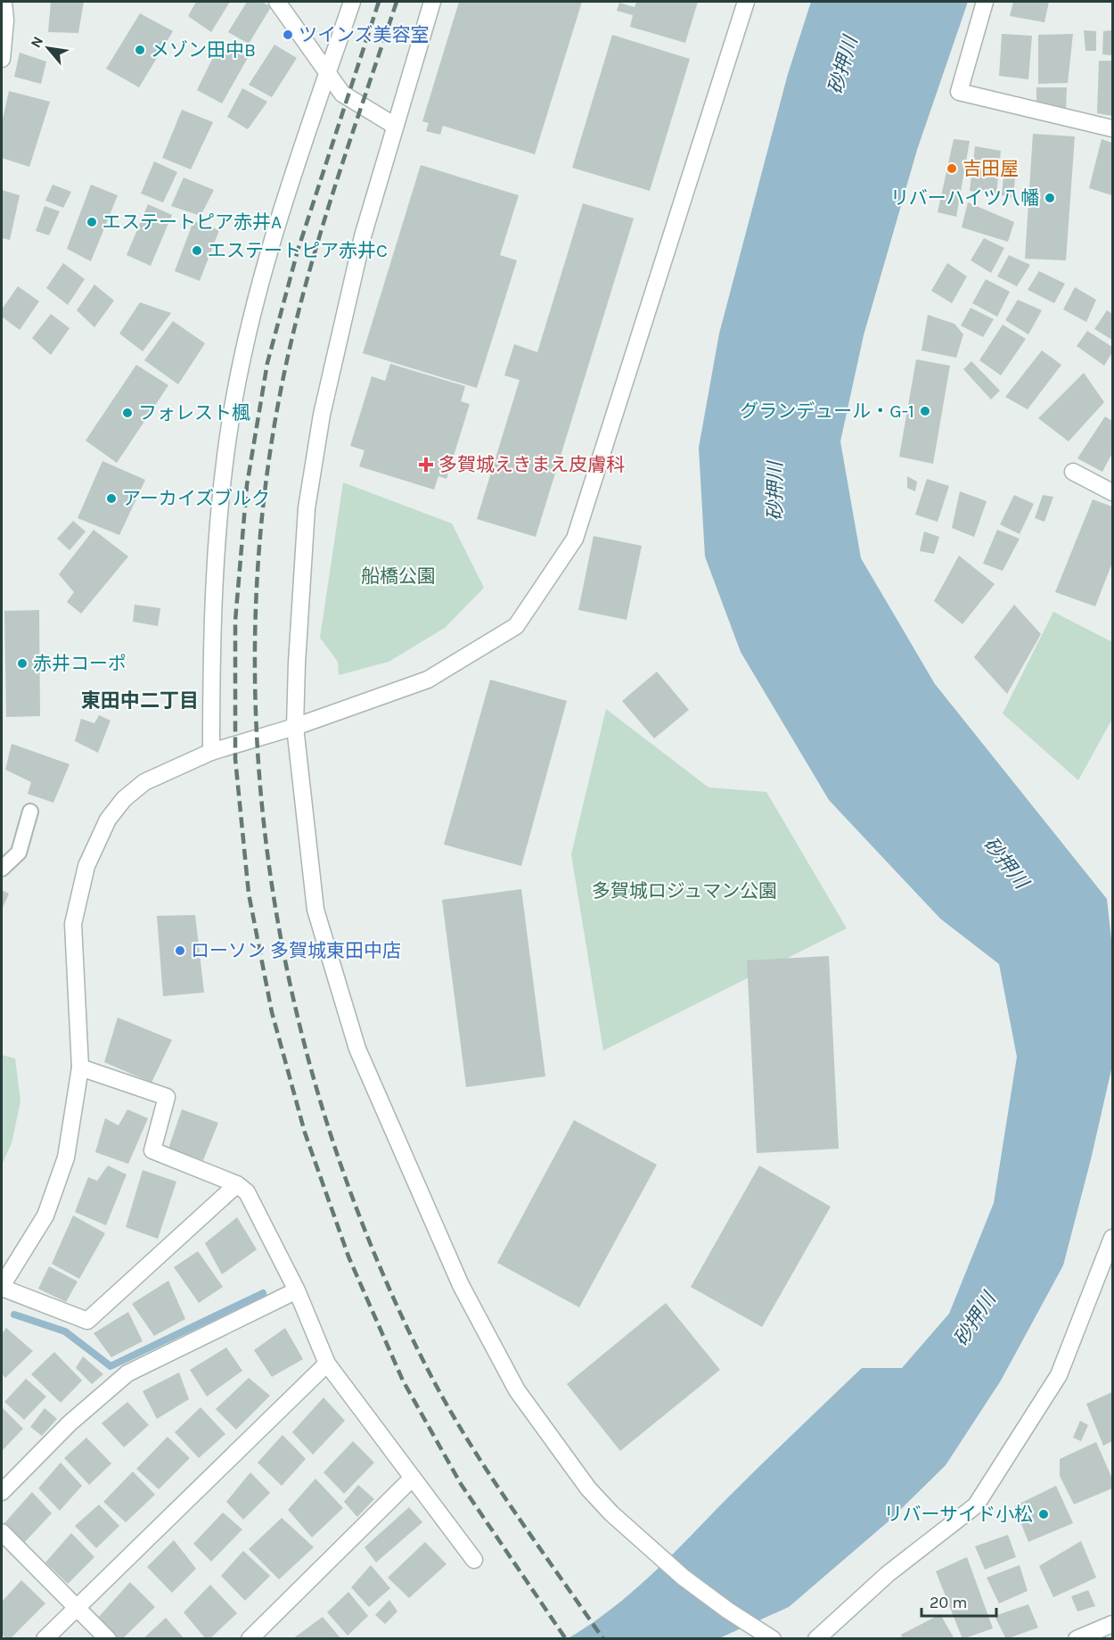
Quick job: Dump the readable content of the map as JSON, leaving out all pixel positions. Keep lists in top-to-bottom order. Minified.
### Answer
{"districts":["東田中二丁目"],"water":["砂押川"],"parks":["船橋公園","多賀城ロジュマン公園"],"places":{"other":["ツインズ美容室","メゾン田中B","吉田屋","リバーハイツ八幡","エステートピア赤井A","エステートピア赤井C","グランデュール・G-1","フォレスト楓","アーカイズブルク","赤井コーポ","ローソン 多賀城東田中店","リバーサイド小松"],"health":["多賀城えきまえ皮膚科"]},"scale_bar":"20 m","north":"top left"}
